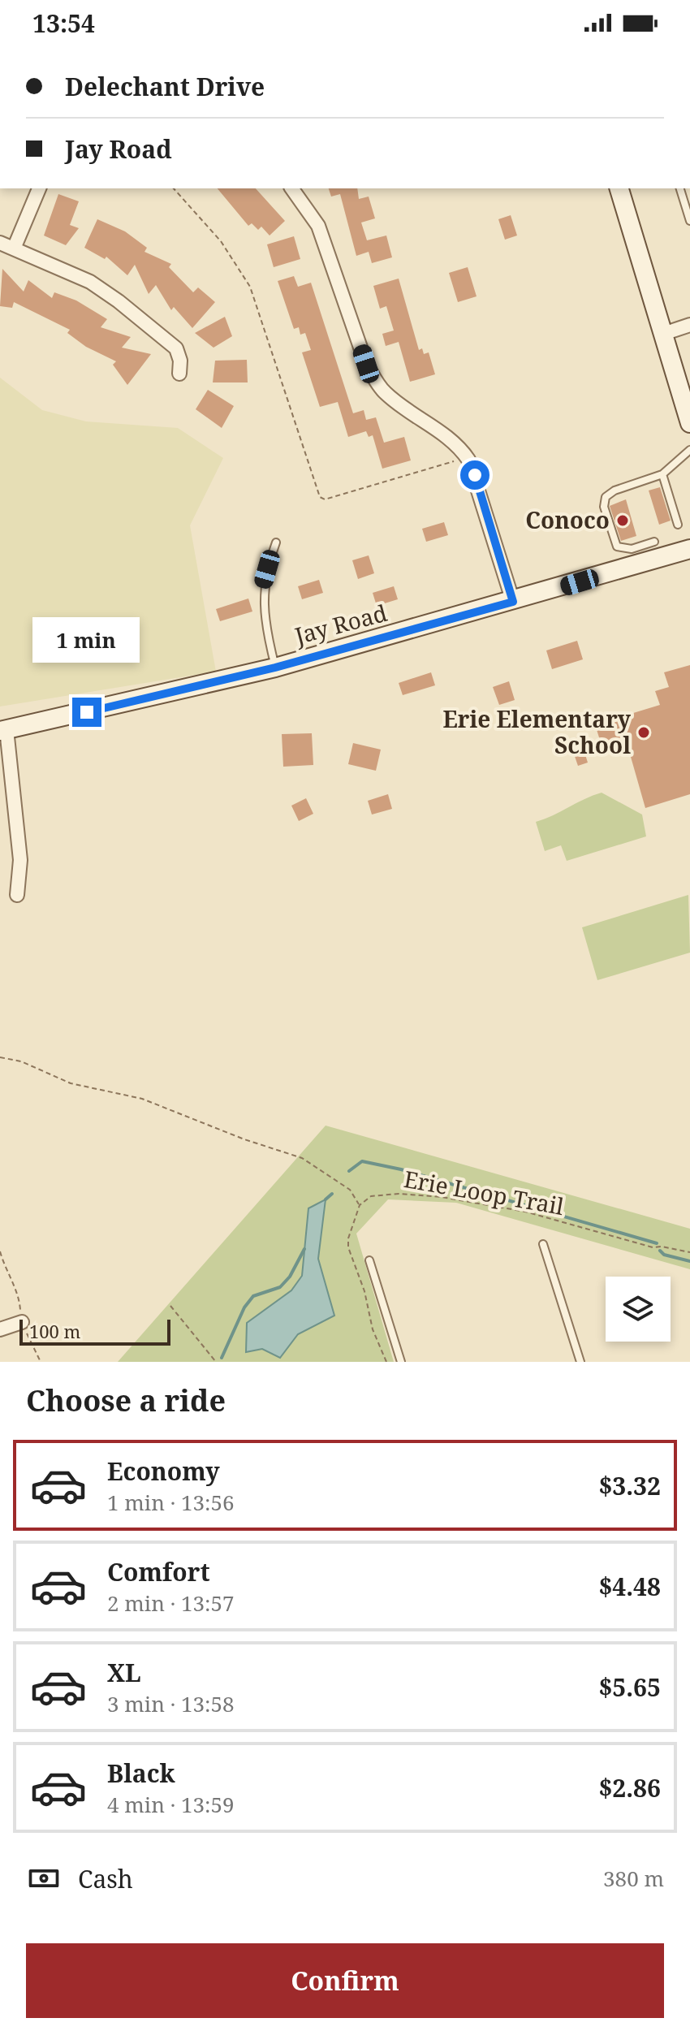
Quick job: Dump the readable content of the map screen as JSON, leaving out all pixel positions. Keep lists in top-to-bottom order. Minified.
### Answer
{"streets":{"street":["Jay Road"],"path":["Erie Loop Trail"]},"places":["Conoco","Erie Elementary School"],"scale_bar":"100 m","page":{"status":"13:54","banner":["Delechant Drive","Jay Road"],"bubble":"1 min","scale":"100 m","heading":"Choose a ride","list":[{"name":"Economy","note":"1 min · 13:56","value":"$3.32"},{"name":"Comfort","note":"2 min · 13:57","value":"$4.48"},{"name":"XL","note":"3 min · 13:58","value":"$5.65"},{"name":"Black","note":"4 min · 13:59","value":"$2.86"}],"pay":["Cash","380 m"],"buttons":"Confirm"}}
